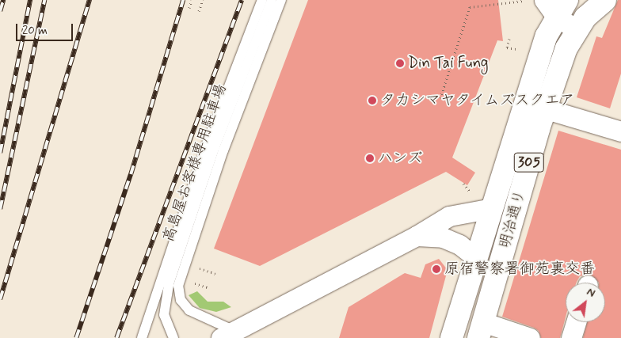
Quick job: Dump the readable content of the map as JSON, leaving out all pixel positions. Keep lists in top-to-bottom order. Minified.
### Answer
{"streets":{"main road":["305","明治通り"],"lane":["高島屋お客様専用駐車場"]},"places":["Din Tai Fung","タカシマヤタイムズスクエア","ハンズ","原宿警察署御苑裏交番"],"scale_bar":"20 m","north":"top right"}
